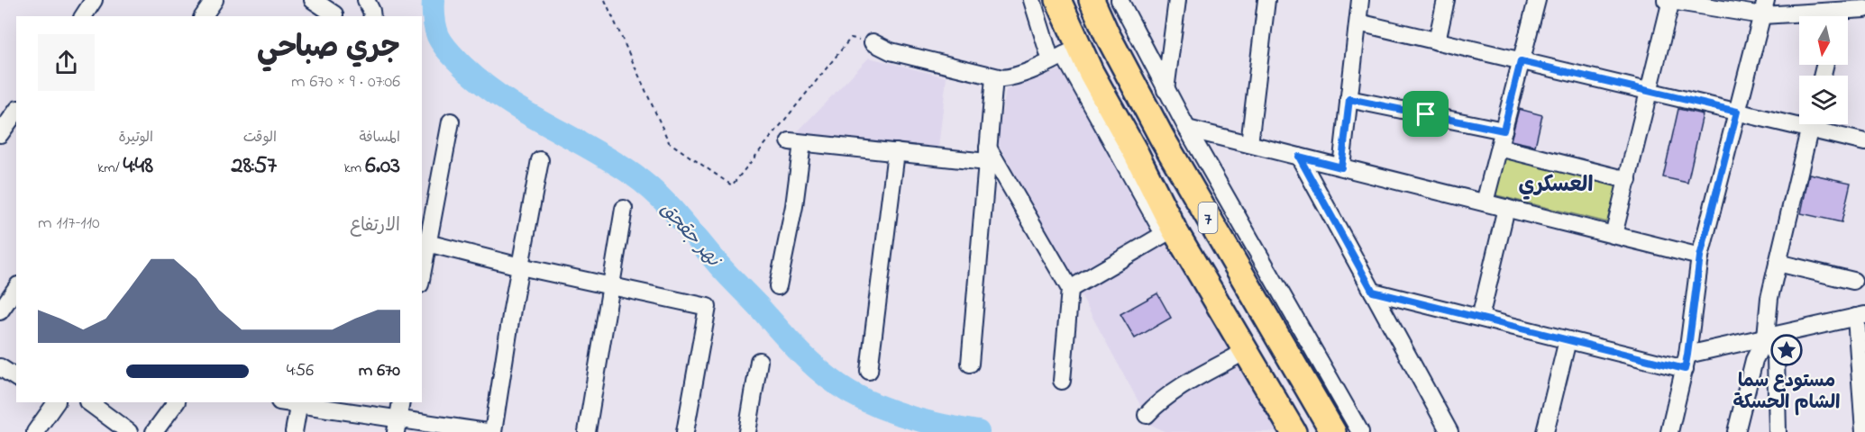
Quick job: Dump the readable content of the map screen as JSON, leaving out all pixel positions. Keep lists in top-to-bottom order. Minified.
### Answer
{"streets":{"highway":["7"]},"districts":["العسكري"],"water":["نهر جقجق"],"places":{"place":["مستودع سما الشام الحسكة"]},"north":"bottom","page":{"heading":["جري صباحي","07:06 · 9 × 670 m"],"stats":[["المسافة","6.03 km"],["الوقت","28:57"],["الوتيرة","4:48 /km"]],"chart":["الارتفاع","110–117 m"],"list":[{"name":"670 m","note":"4:56"}]}}
